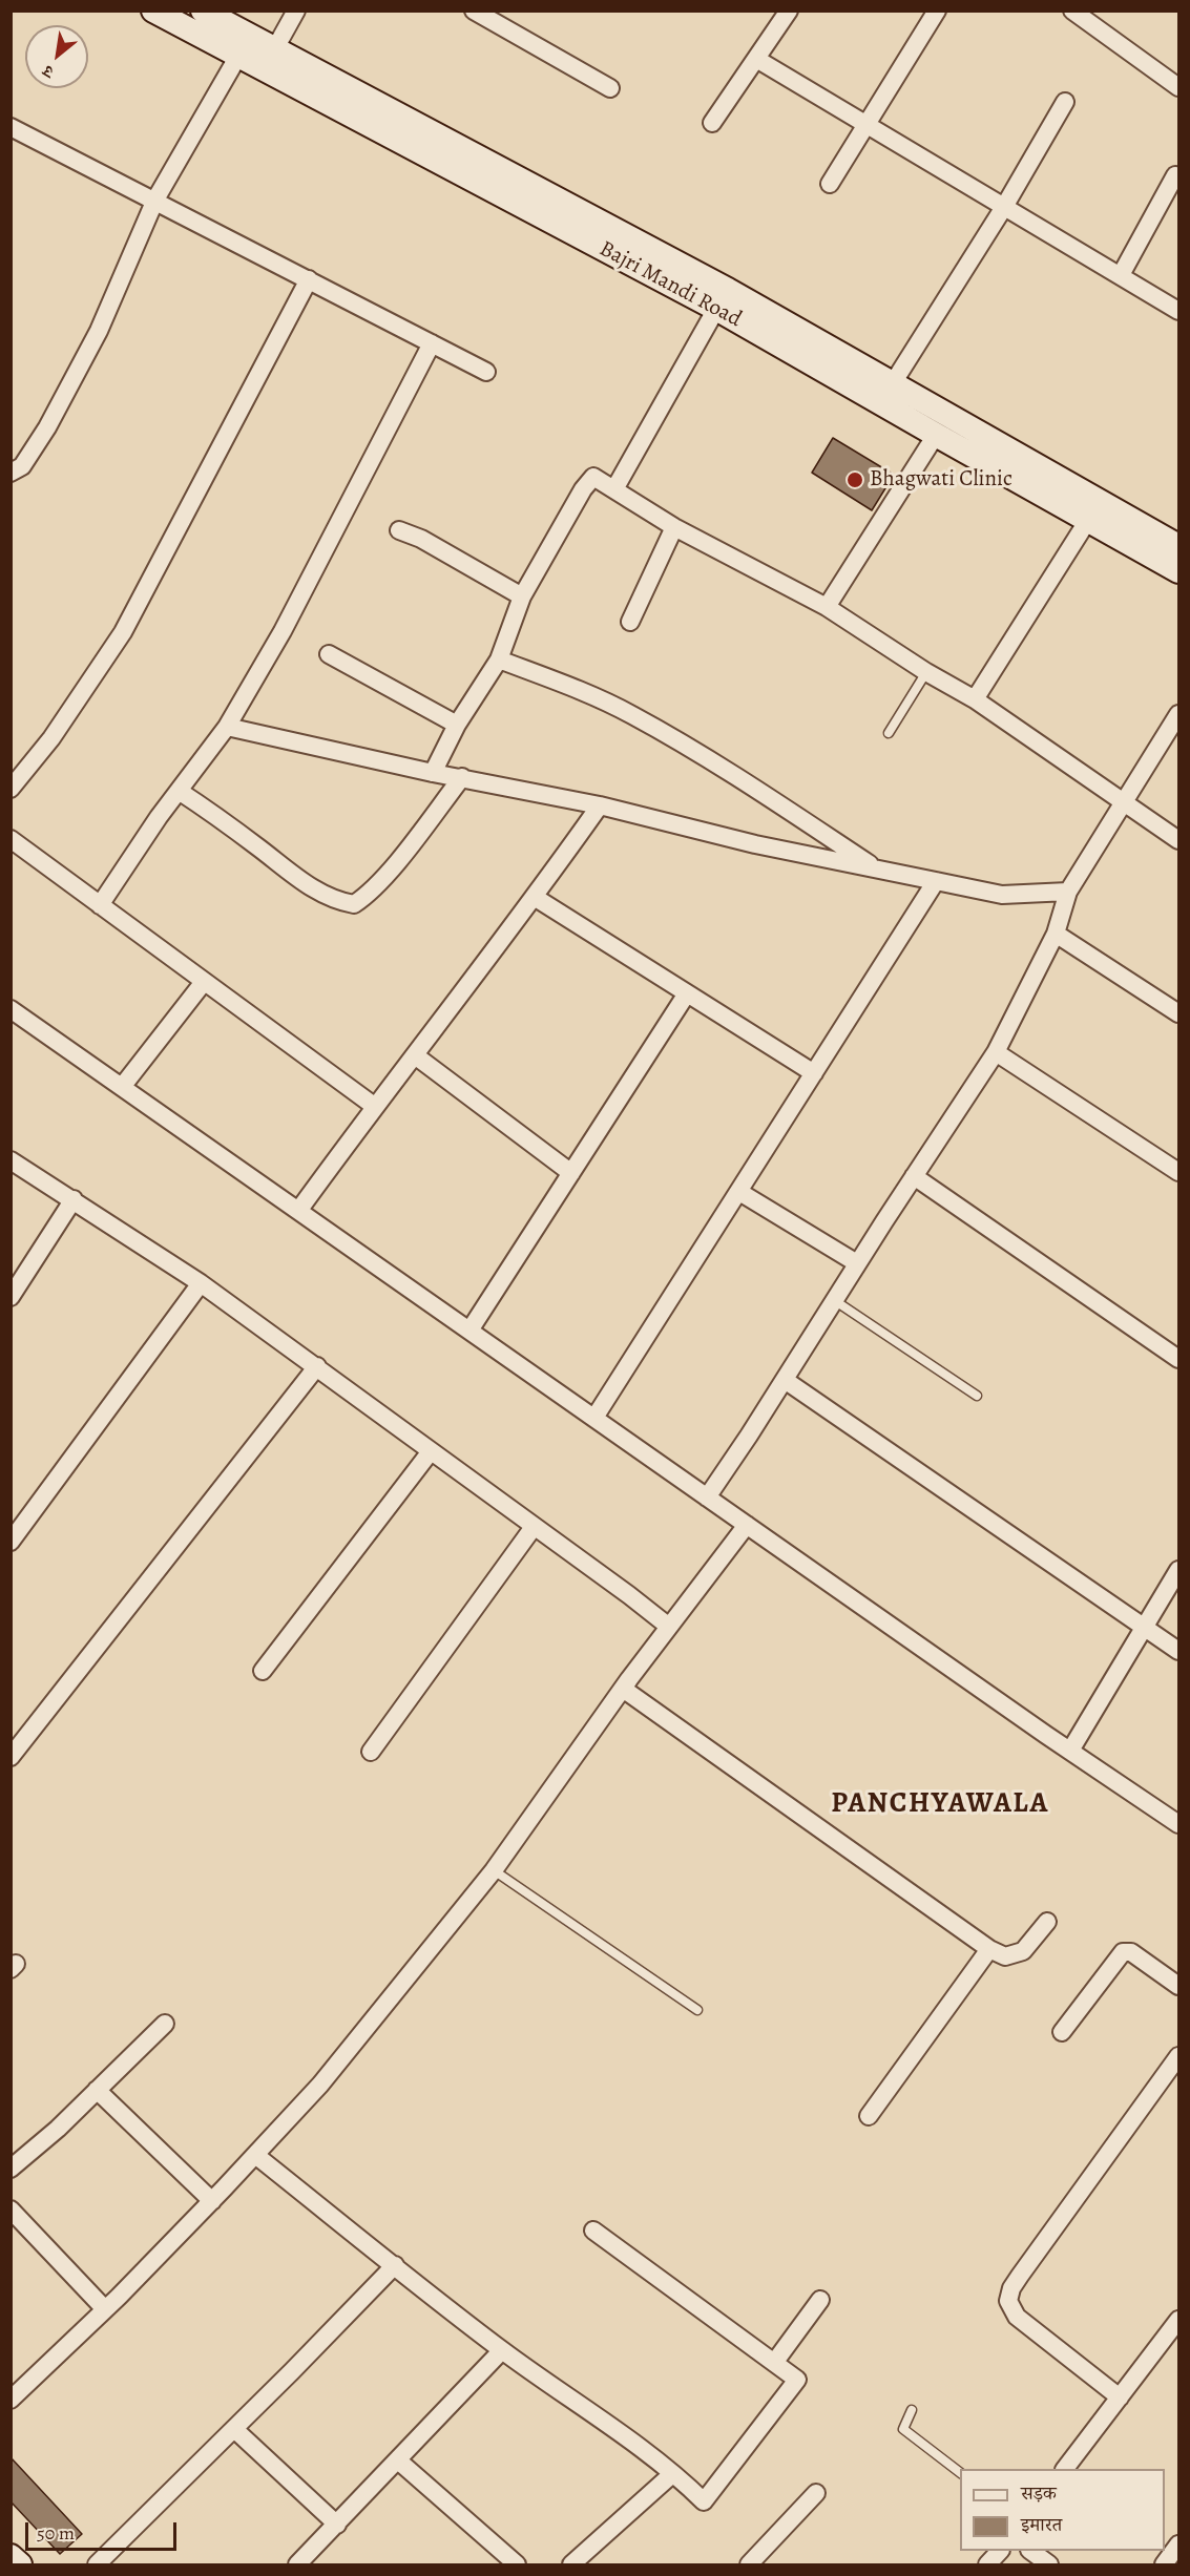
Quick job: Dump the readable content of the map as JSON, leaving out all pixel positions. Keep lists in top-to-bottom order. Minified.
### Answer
{"streets":{"street":["Bajri Mandi Road"]},"districts":["PANCHYAWALA"],"places":["Bhagwati Clinic"],"legend":["सड़क","इमारत"],"scale_bar":"50 m","north":"bottom left"}
